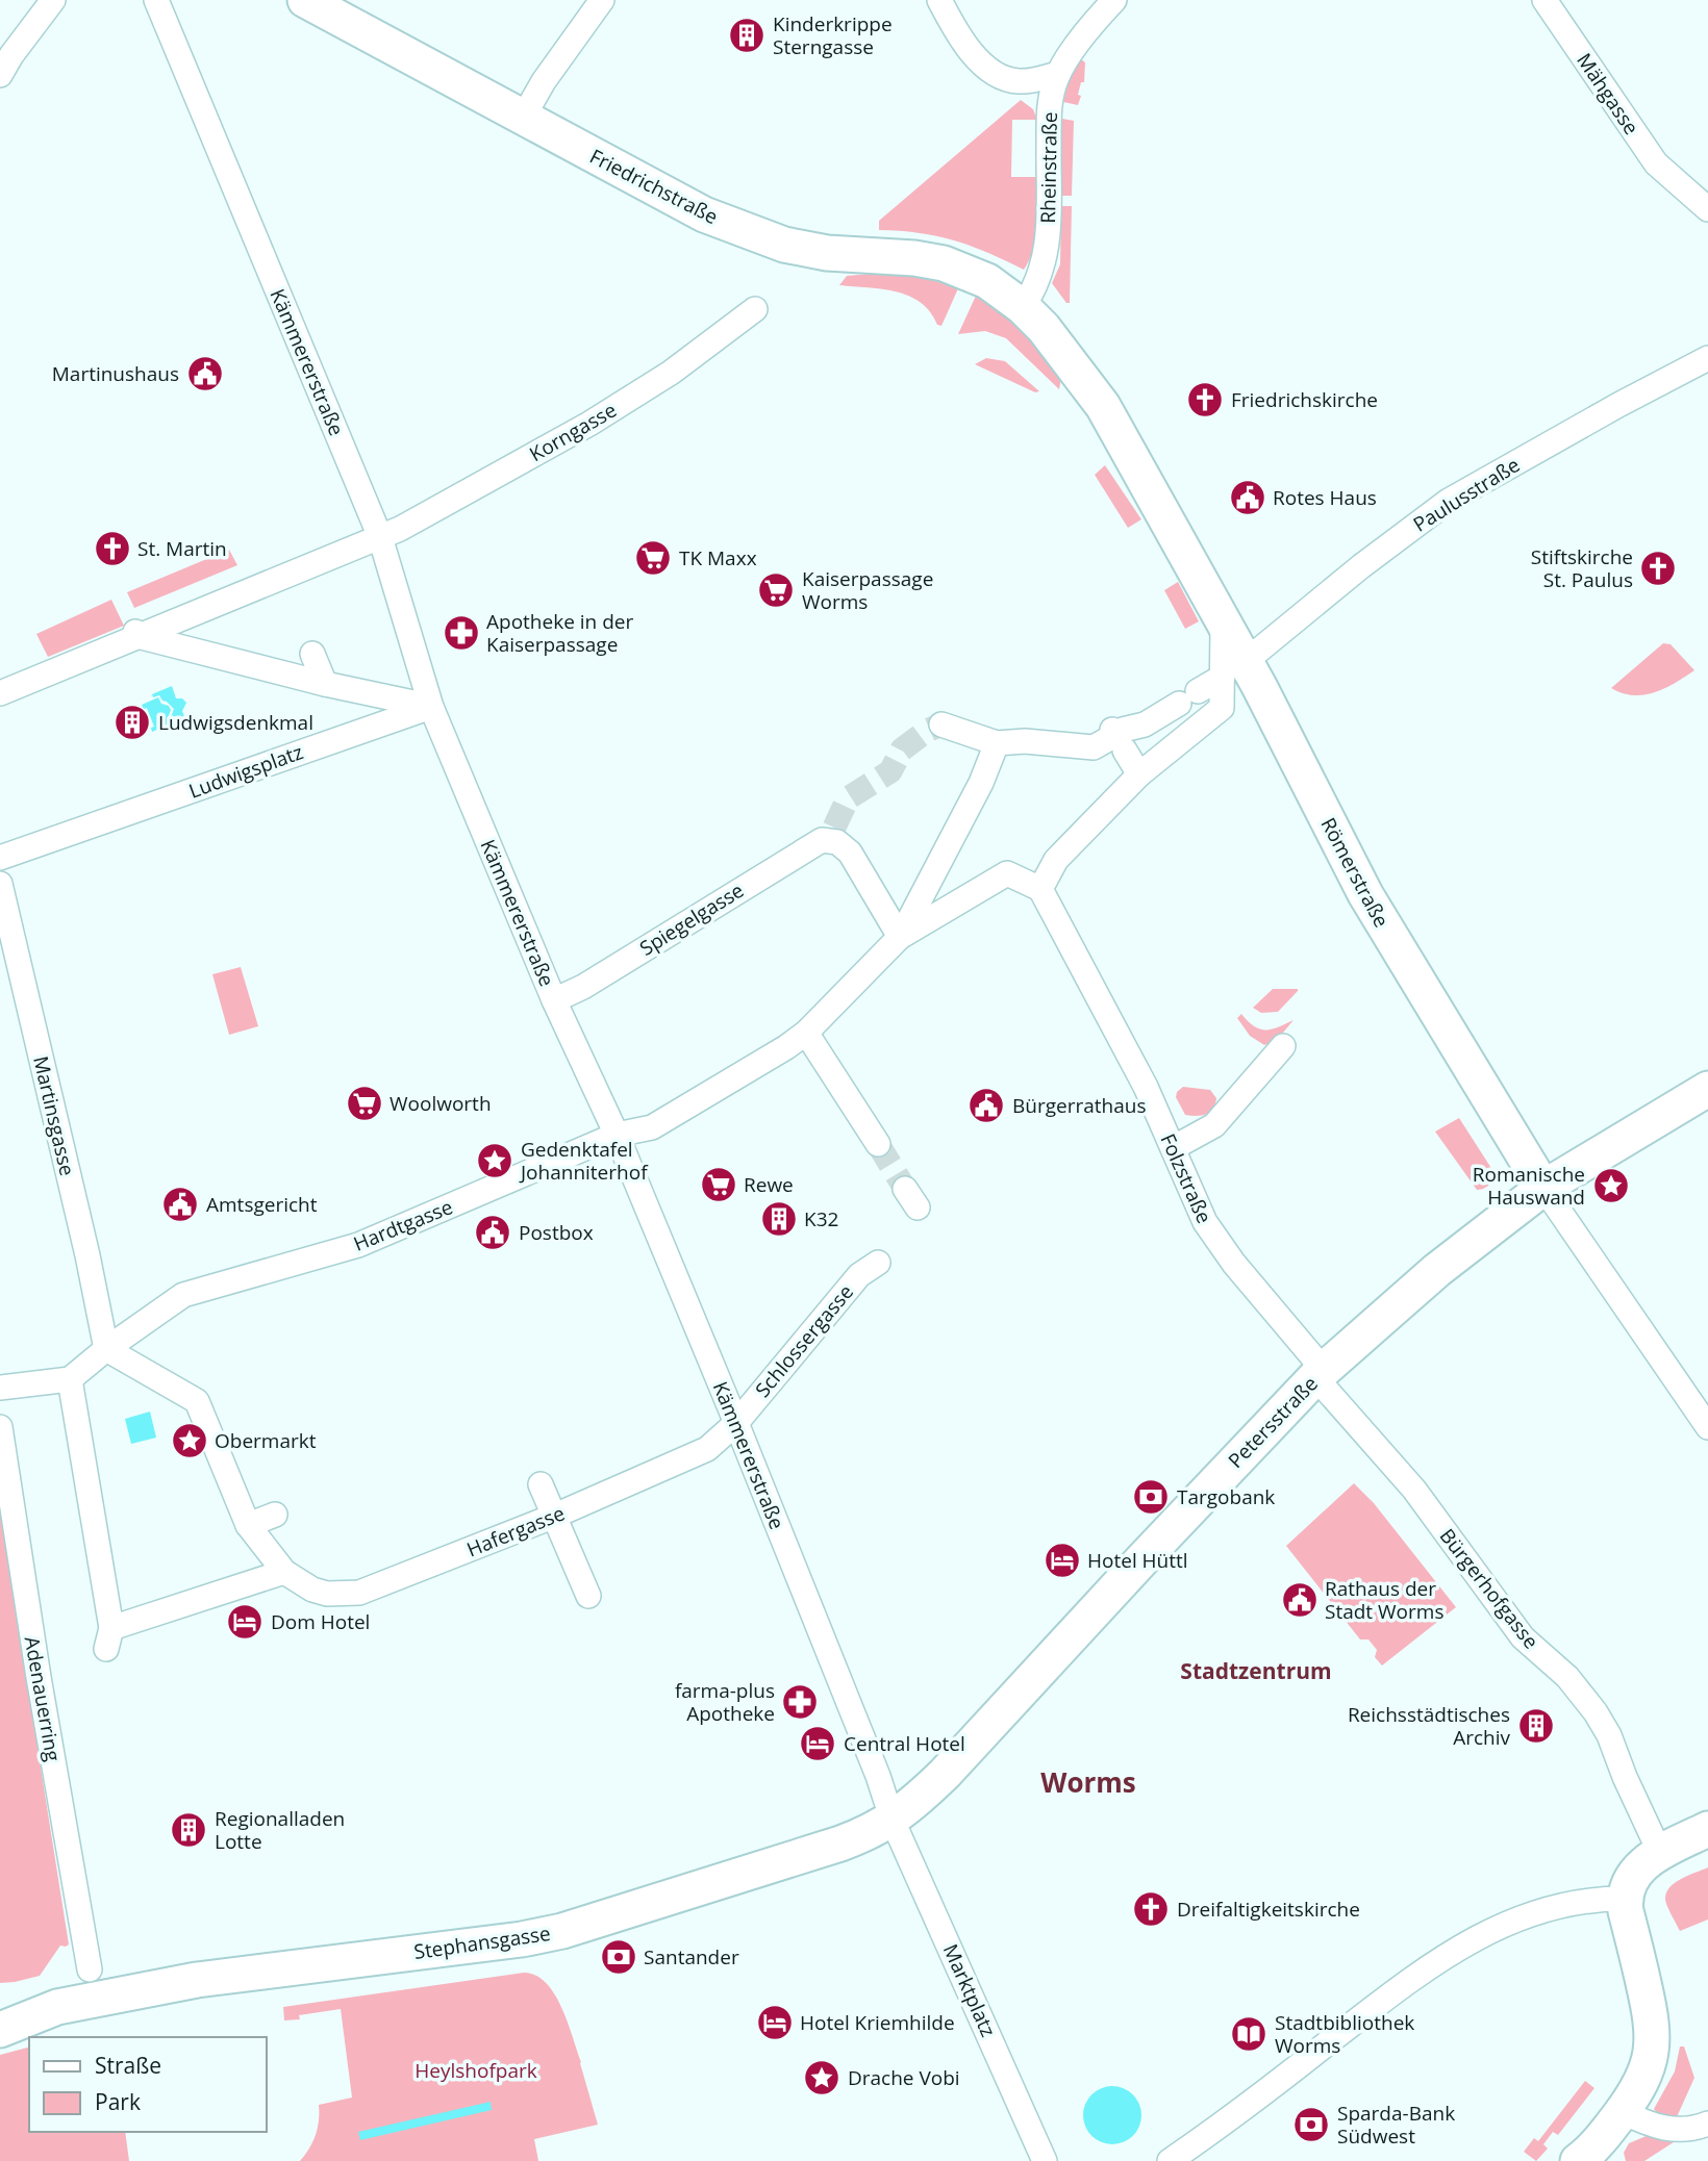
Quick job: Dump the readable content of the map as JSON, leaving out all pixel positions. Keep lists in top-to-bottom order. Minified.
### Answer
{"streets":{"street":["Mähgasse","Rheinstraße","Friedrichstraße","Kämmererstraße","Korngasse","Paulusstraße","Ludwigsplatz","Römerstraße","Spiegelgasse","Martinsgasse","Folzstraße","Hardtgasse","Schlossergasse","Petersstraße","Hafergasse","Bürgerhofgasse","Adenauerring","Stephansgasse","Marktplatz"]},"crossings":[["Rheinstraße","Friedrichstraße"],["Rheinstraße","Römerstraße"],["Friedrichstraße","Römerstraße"],["Kämmererstraße","Korngasse"],["Kämmererstraße","Ludwigsplatz"],["Kämmererstraße","Spiegelgasse"],["Kämmererstraße","Hardtgasse"],["Kämmererstraße","Schlossergasse"],["Kämmererstraße","Petersstraße"],["Kämmererstraße","Hafergasse"],["Kämmererstraße","Stephansgasse"],["Kämmererstraße","Marktplatz"],["Paulusstraße","Römerstraße"],["Römerstraße","Petersstraße"],["Spiegelgasse","Hardtgasse"],["Martinsgasse","Hardtgasse"],["Folzstraße","Petersstraße"],["Folzstraße","Bürgerhofgasse"],["Schlossergasse","Hafergasse"],["Petersstraße","Bürgerhofgasse"],["Petersstraße","Stephansgasse"],["Petersstraße","Marktplatz"],["Stephansgasse","Marktplatz"]],"districts":["Stadtzentrum","Worms"],"parks":["Heylshofpark"],"places":{"building":["Kinderkrippe Sterngasse","Ludwigsdenkmal","K32","Reichsstädtisches Archiv","Regionalladen Lotte"],"public building":["Martinushaus","Rotes Haus","Bürgerrathaus","Amtsgericht","Postbox","Rathaus der Stadt Worms"],"church":["Friedrichskirche","St. Martin","Stiftskirche St. Paulus","Dreifaltigkeitskirche"],"supermarket":["TK Maxx","Kaiserpassage Worms","Woolworth","Rewe"],"pharmacy":["Apotheke in der Kaiserpassage","farma-plus Apotheke"],"place":["Gedenktafel Johanniterhof","Romanische Hauswand","Obermarkt","Drache Vobi"],"bank":["Targobank","Santander","Sparda-Bank Südwest"],"hotel":["Hotel Hüttl","Dom Hotel","Central Hotel","Hotel Kriemhilde"],"library":["Stadtbibliothek Worms"]},"legend":["Straße","Park"]}
